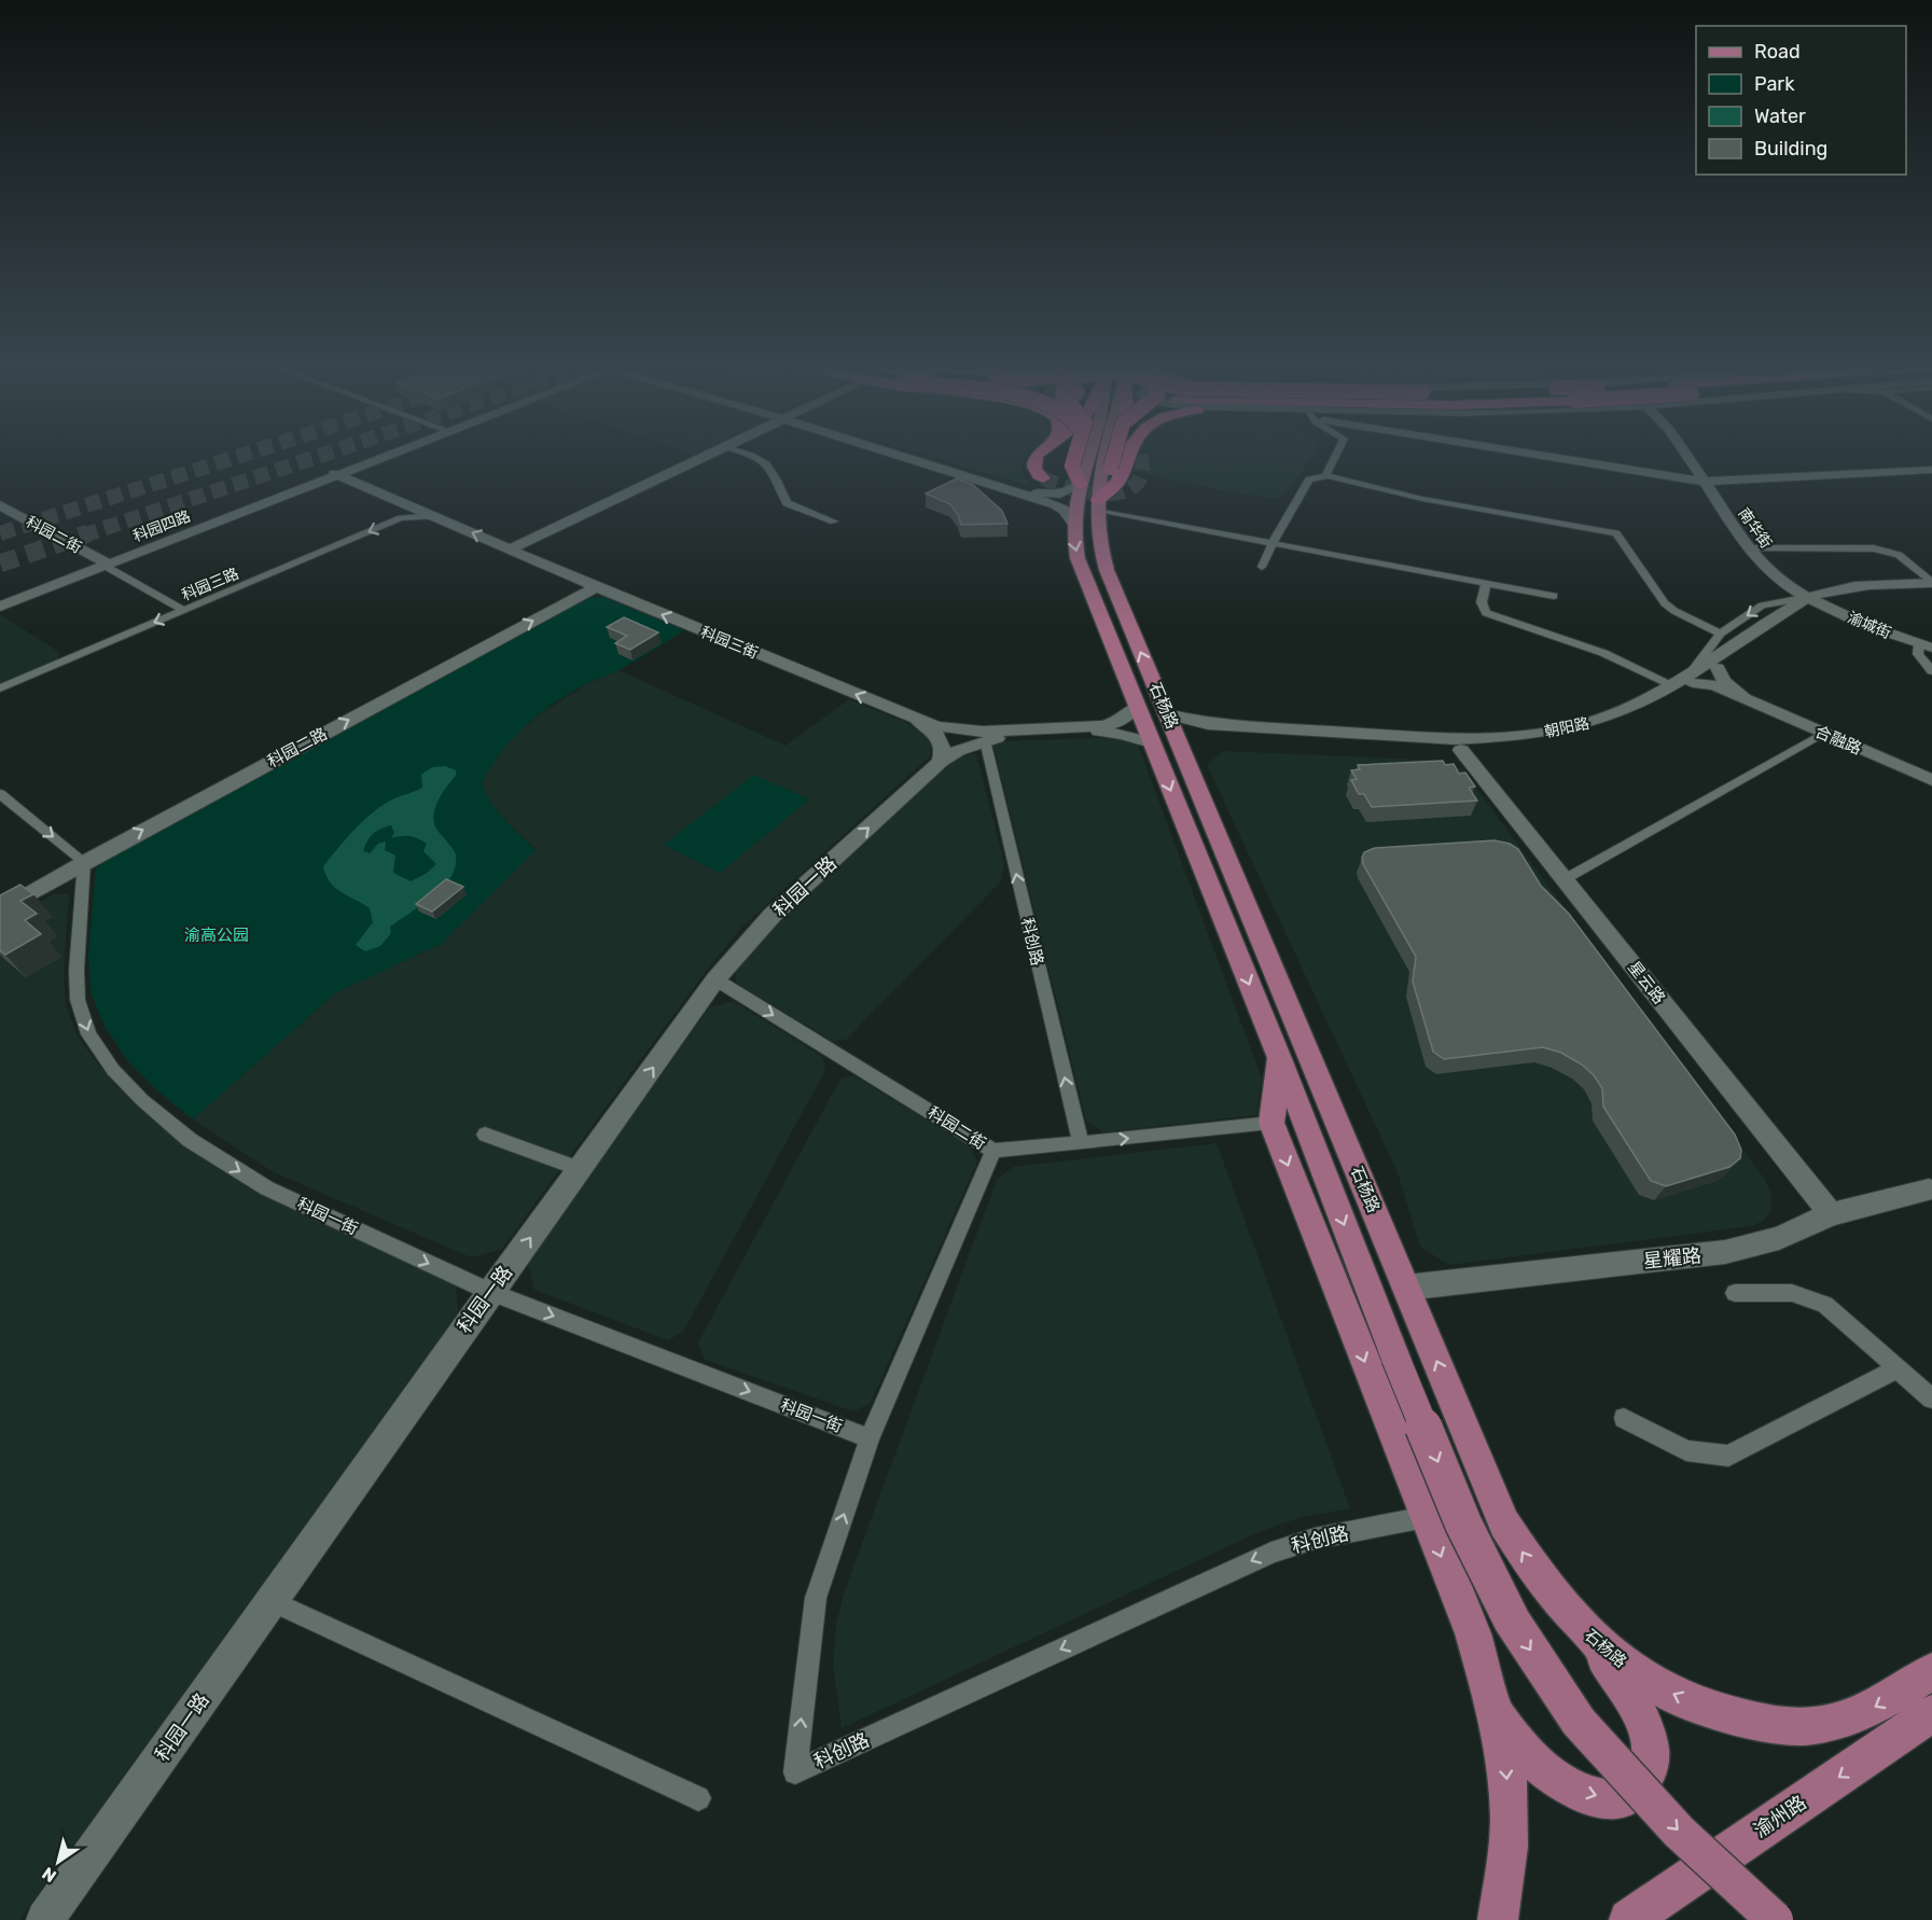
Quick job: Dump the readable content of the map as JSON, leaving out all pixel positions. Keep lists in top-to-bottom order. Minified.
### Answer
{"streets":{"main road":["石杨路","渝州路"],"street":["科园四路","南华街","科园二街","科园三路","渝城街","科园三街","朝阳路","合融路","科园二路","科园一路","科创路","星云路","科园一街","星耀路"]},"crossings":[["科园四路","科园二街"],["科园四路","科园三街"],["南华街","渝城街"],["南华街","朝阳路"],["科园二街","科园三路"],["科园二街","科园一路"],["科园二街","科创路"],["科园三路","科园三街"],["渝城街","朝阳路"],["科园三街","石杨路"],["科园三街","科园二路"],["石杨路","朝阳路"],["石杨路","星耀路"],["朝阳路","合融路"],["朝阳路","星云路"],["科园二路","科园一街"],["科园一路","科园一街"],["科创路","科园一街"],["星云路","星耀路"]],"one_way":["科园二街","科园三路","科园三街","科园二路","科园一路","科园一街","渝州路"],"parks":["渝高公园"],"legend":["Road","Park","Water","Building"],"north":"bottom left"}
